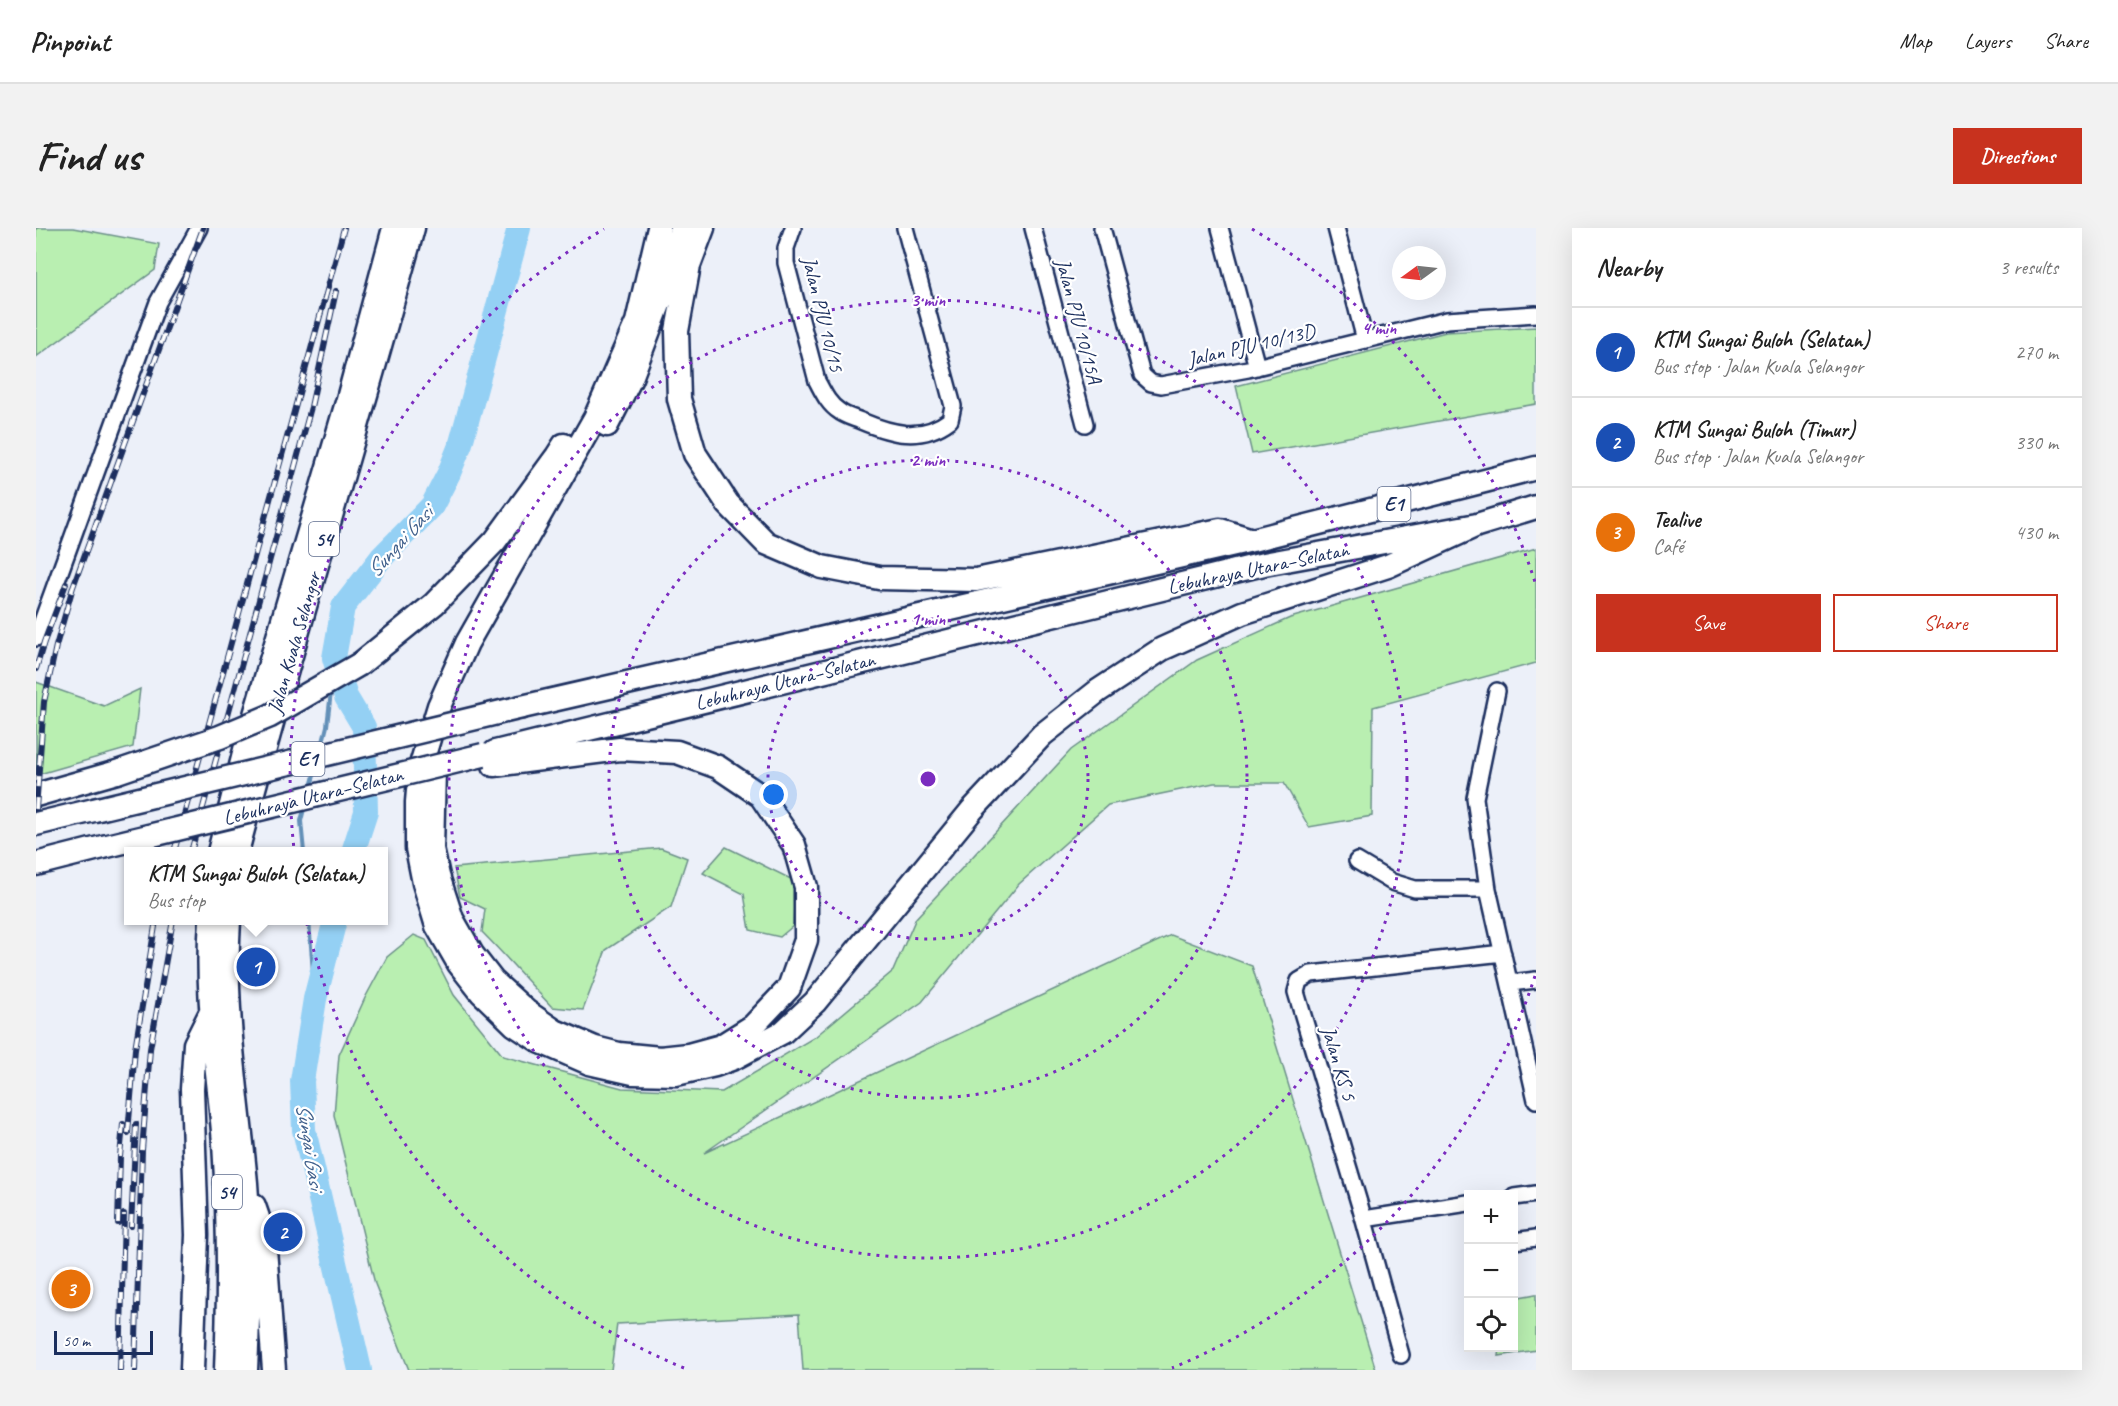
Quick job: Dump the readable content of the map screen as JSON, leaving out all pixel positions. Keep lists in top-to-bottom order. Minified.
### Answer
{"streets":{"highway":["E1","54","Lebuhraya Utara–Selatan","Jalan Kuala Selangor"],"street":["Jalan PJU 10/15","Jalan PJU 10/15A","Jalan PJU 10/13D","Jalan KS 5"]},"water":["Sungai Gasi"],"scale_bar":"50 m","north":"left","page":{"header":"Pinpoint","nav":["Map","Layers","Share"],"buttons":["Directions",["Save","Share"]],"title":"Find us","heading":["Nearby","3 results"],"list":[{"mark":"1","name":"KTM Sungai Buloh (Selatan)","note":"Bus stop · Jalan Kuala Selangor","value":"270 m"},{"mark":"2","name":"KTM Sungai Buloh (Timur)","note":"Bus stop · Jalan Kuala Selangor","value":"330 m"},{"mark":"3","name":"Tealive","note":"Café","value":"430 m"}],"popup":["KTM Sungai Buloh (Selatan)","Bus stop"],"pins":["1","2","3"],"map_buttons":["+","−"],"scale":"50 m"},"rings":["3 min","4 min","2 min","1 min"]}
